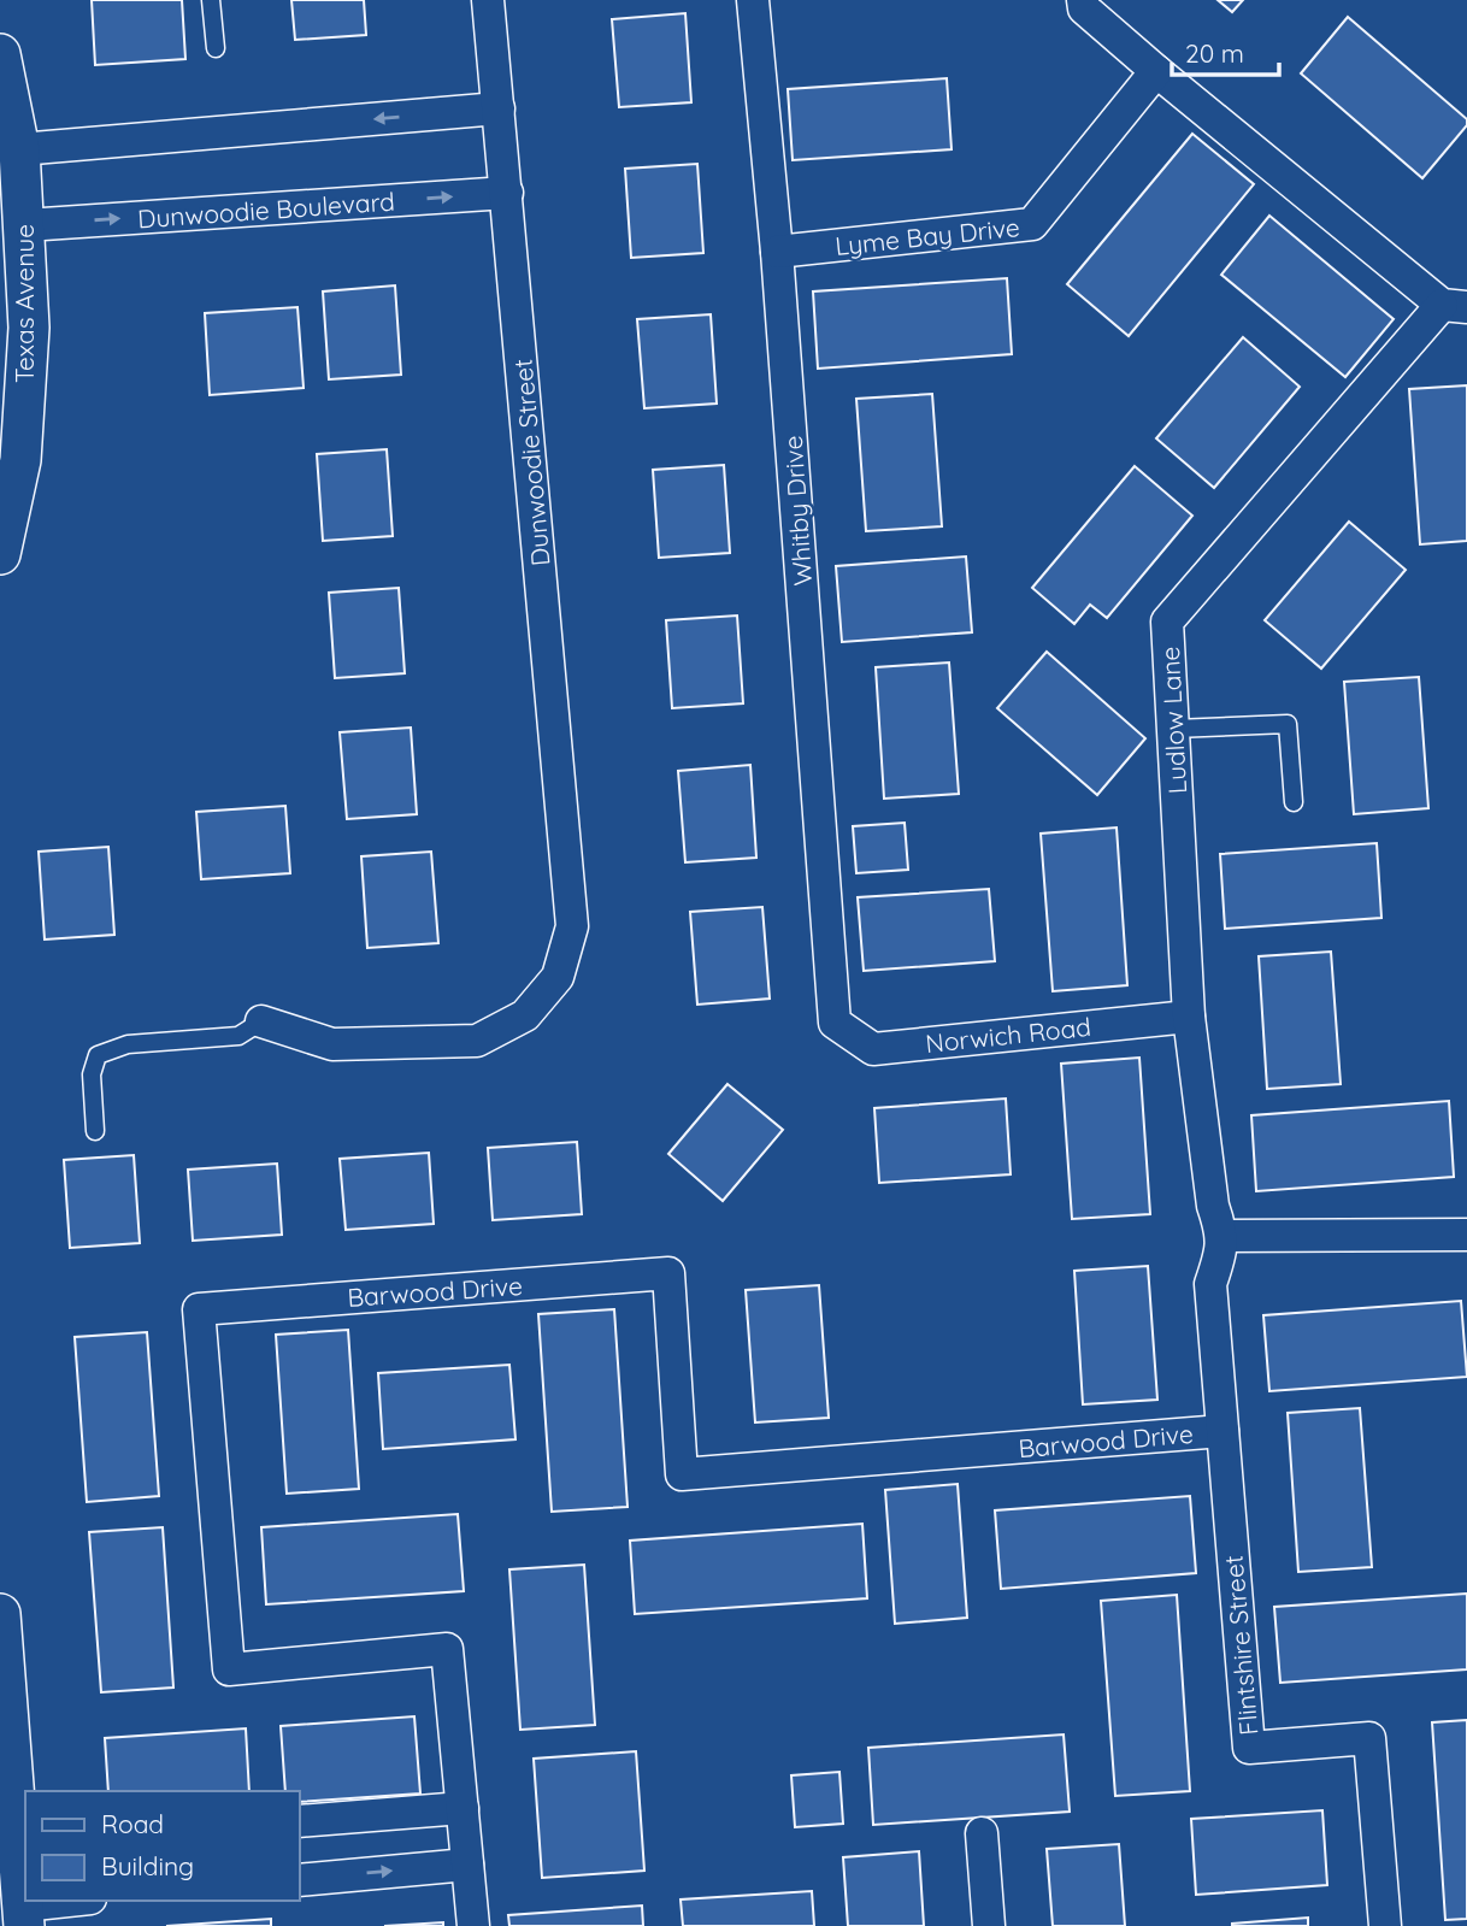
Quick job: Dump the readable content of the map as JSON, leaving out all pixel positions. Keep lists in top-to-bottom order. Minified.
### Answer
{"streets":{"street":["Dunwoodie Boulevard","Lyme Bay Drive","Texas Avenue","Dunwoodie Street","Whitby Drive","Ludlow Lane","Norwich Road","Barwood Drive","Flintshire Street"]},"crossings":[["Dunwoodie Boulevard","Texas Avenue"],["Dunwoodie Boulevard","Dunwoodie Street"],["Lyme Bay Drive","Whitby Drive"],["Whitby Drive","Norwich Road"],["Ludlow Lane","Norwich Road"],["Ludlow Lane","Flintshire Street"],["Barwood Drive","Flintshire Street"]],"legend":["Road","Building"],"scale_bar":"20 m"}
